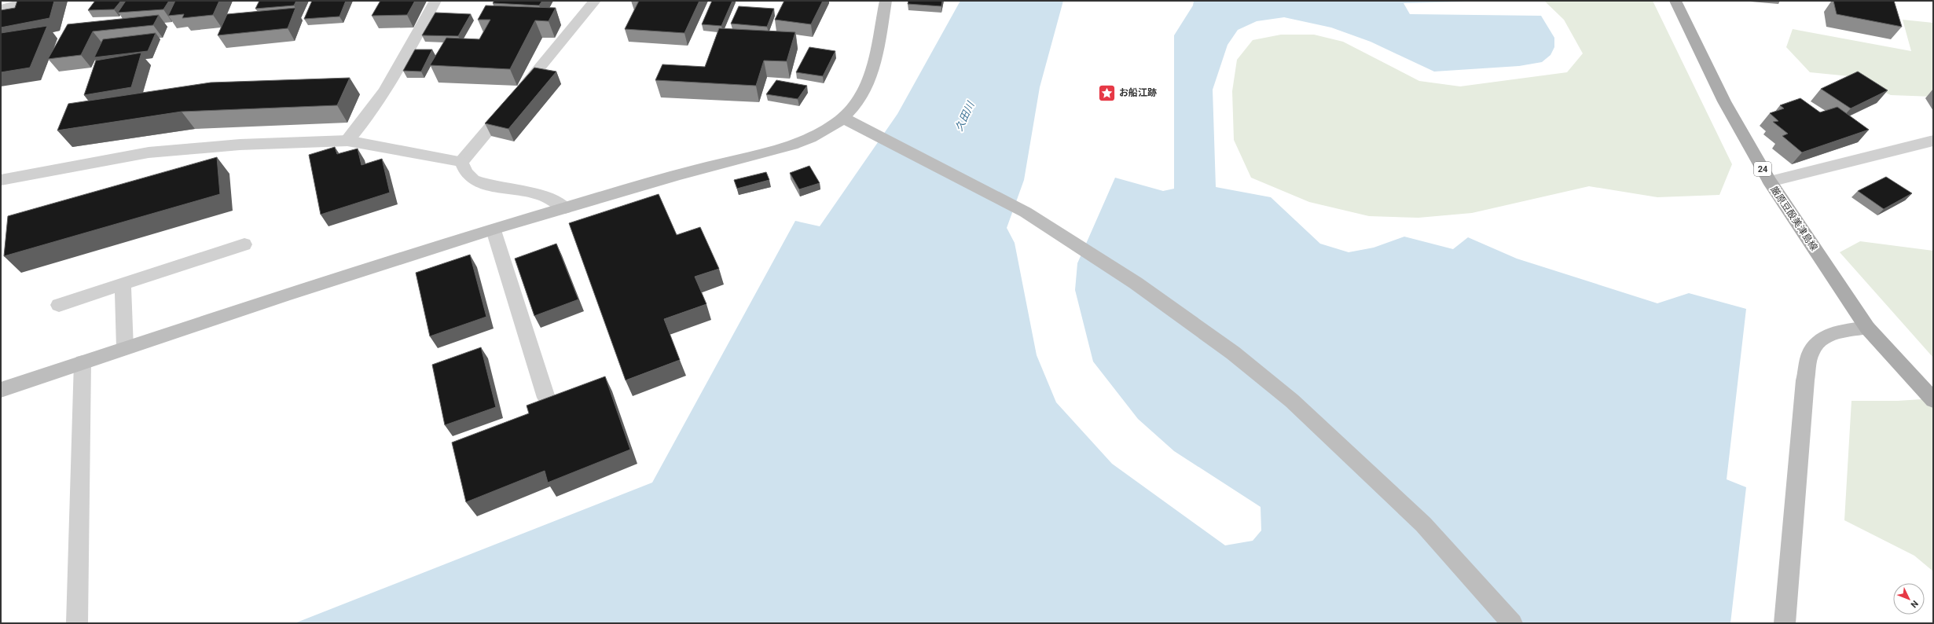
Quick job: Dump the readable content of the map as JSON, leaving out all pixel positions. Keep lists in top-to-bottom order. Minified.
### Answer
{"streets":{"main road":["24","厳原豆酘美津島線"]},"water":["久田川"],"places":{"place":["お船江跡"]},"north":"bottom right"}
